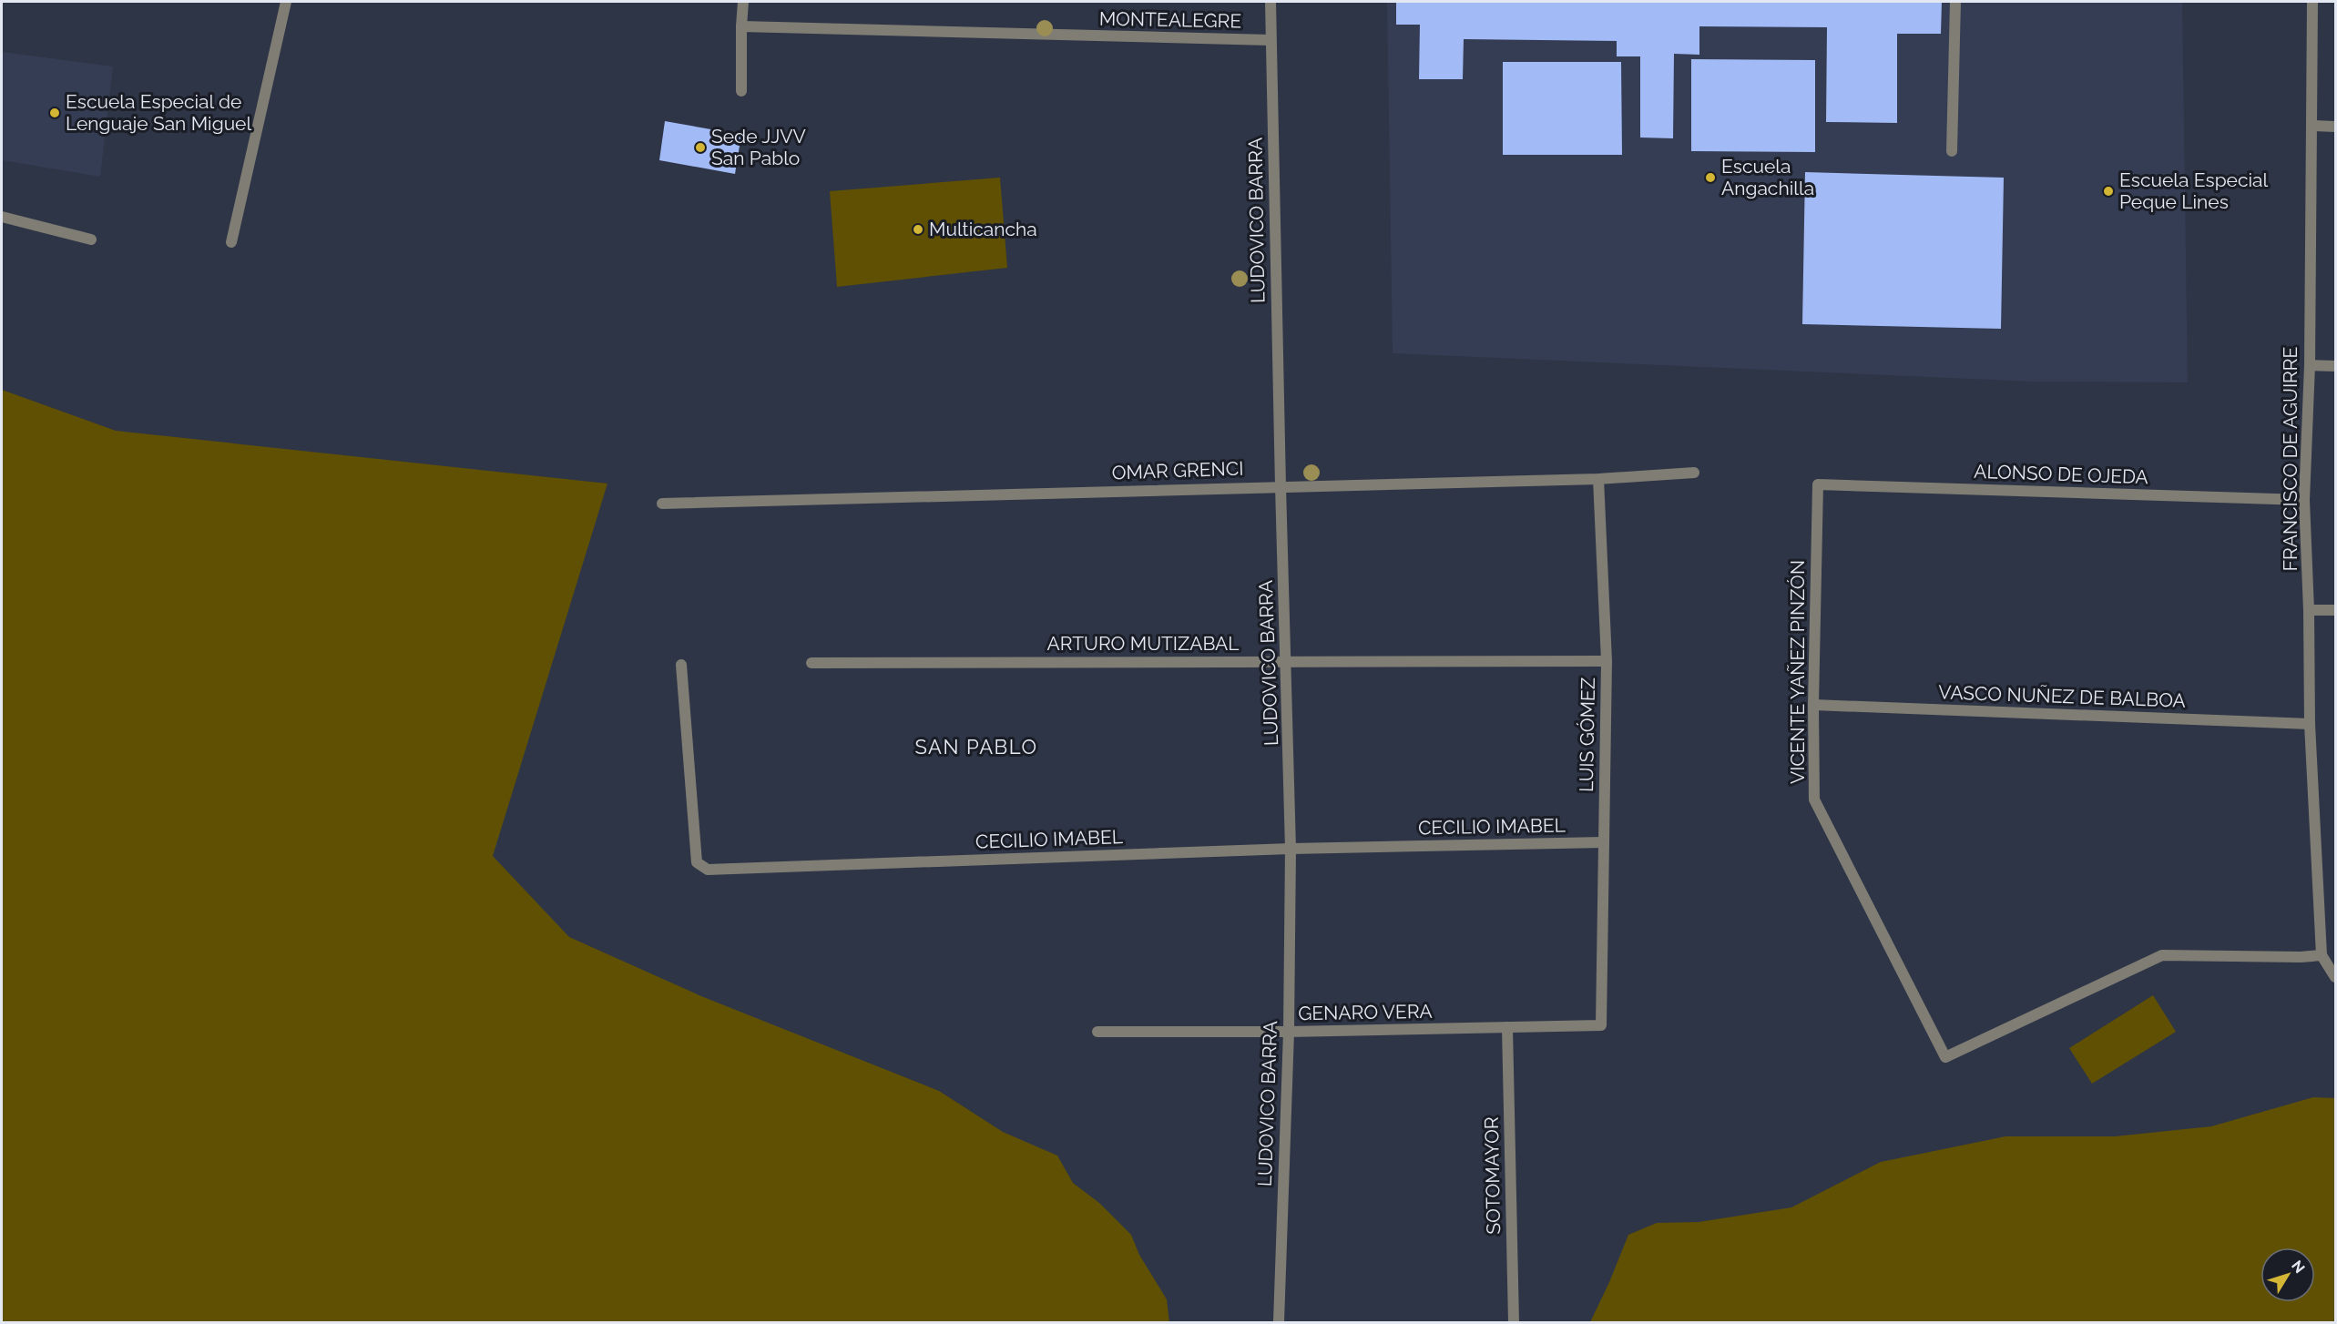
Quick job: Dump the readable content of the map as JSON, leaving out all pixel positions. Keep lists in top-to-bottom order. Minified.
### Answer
{"streets":{"street":["MONTEALEGRE","LUDOVICO BARRA","FRANCISCO DE AGUIRRE","OMAR GRENCI","ALONSO DE OJEDA","ARTURO MUTIZABAL","VICENTE YAÑEZ PINZÓN","VASCO NUÑEZ DE BALBOA","LUIS GÓMEZ","CECILIO IMABEL","GENARO VERA","SOTOMAYOR"]},"crossings":[["MONTEALEGRE","LUDOVICO BARRA"],["LUDOVICO BARRA","OMAR GRENCI"],["LUDOVICO BARRA","ARTURO MUTIZABAL"],["LUDOVICO BARRA","CECILIO IMABEL"],["LUDOVICO BARRA","GENARO VERA"],["FRANCISCO DE AGUIRRE","ALONSO DE OJEDA"],["FRANCISCO DE AGUIRRE","VICENTE YAÑEZ PINZÓN"],["FRANCISCO DE AGUIRRE","VASCO NUÑEZ DE BALBOA"],["OMAR GRENCI","LUIS GÓMEZ"],["ALONSO DE OJEDA","VICENTE YAÑEZ PINZÓN"],["ARTURO MUTIZABAL","LUIS GÓMEZ"],["VICENTE YAÑEZ PINZÓN","VASCO NUÑEZ DE BALBOA"],["LUIS GÓMEZ","CECILIO IMABEL"],["LUIS GÓMEZ","GENARO VERA"],["GENARO VERA","SOTOMAYOR"]],"districts":["SAN PABLO"],"places":["Escuela Especial de Lenguaje San Miguel","Sede JJVV San Pablo","Escuela Angachilla","Escuela Especial Peque Lines","Multicancha"],"north":"top right"}
